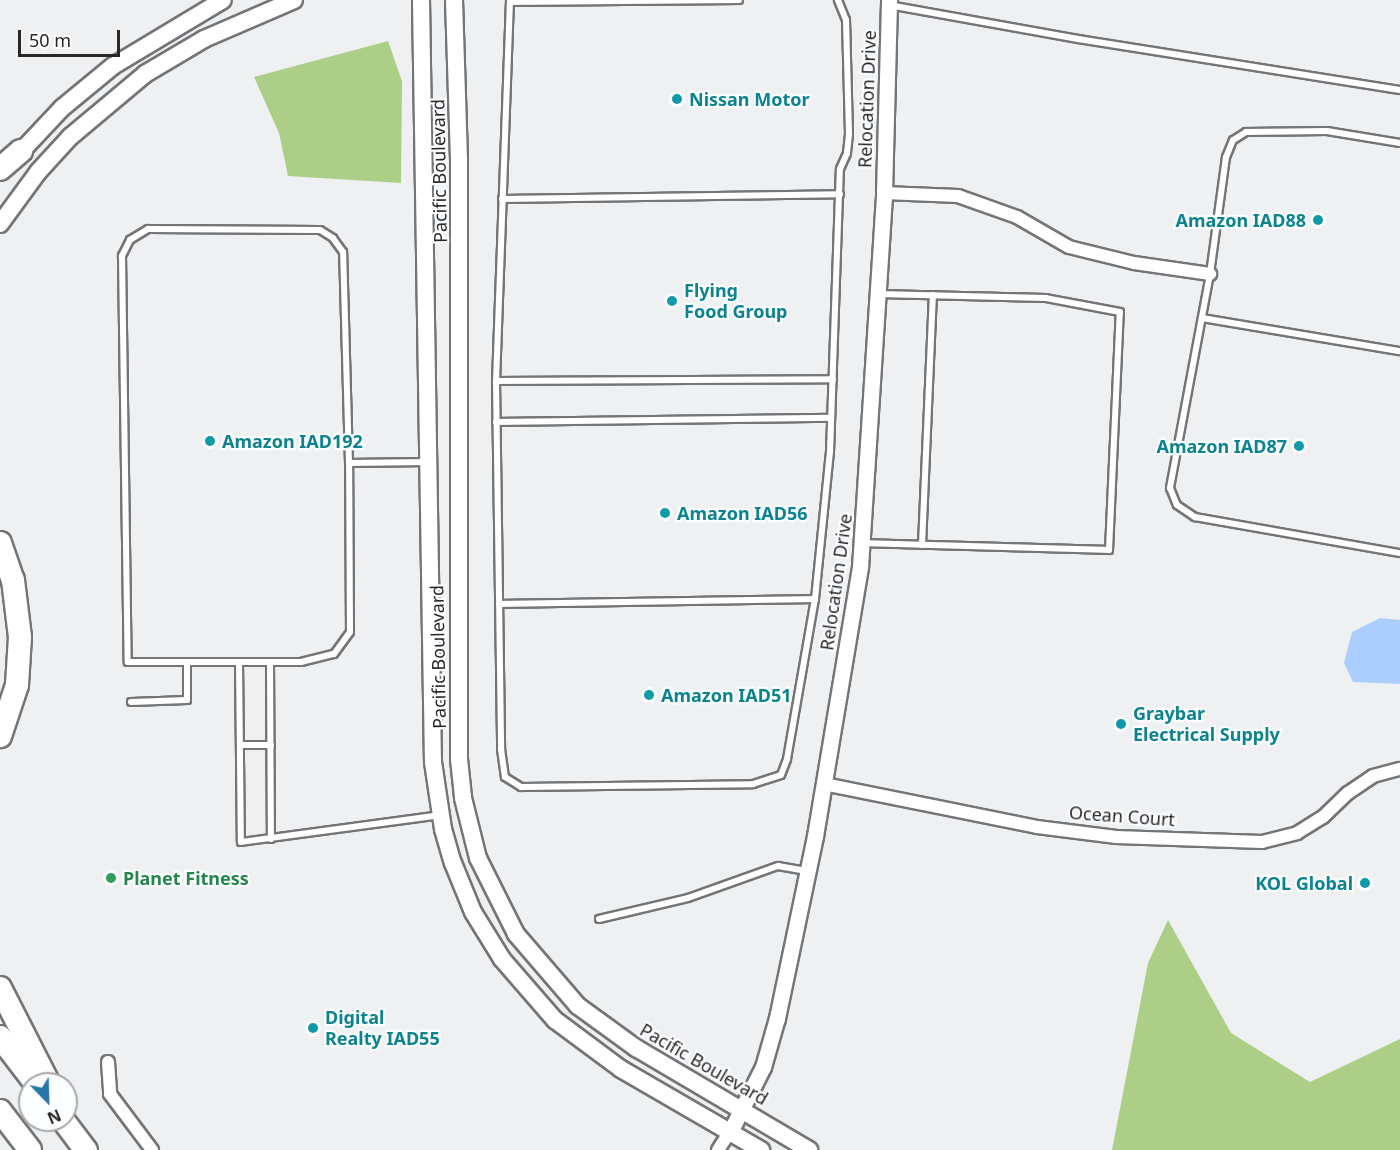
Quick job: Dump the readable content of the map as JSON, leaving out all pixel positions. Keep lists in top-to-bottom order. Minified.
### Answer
{"streets":{"main road":["Pacific Boulevard"],"street":["Relocation Drive","Ocean Court"]},"crossings":[["Relocation Drive","Pacific Boulevard"],["Relocation Drive","Ocean Court"]],"places":["Nissan Motor","Amazon IAD88","Flying Food Group","Amazon IAD192","Amazon IAD87","Amazon IAD56","Amazon IAD51","Graybar Electrical Supply","Planet Fitness","KOL Global","Digital Realty IAD55"],"scale_bar":"50 m","north":"bottom right"}
